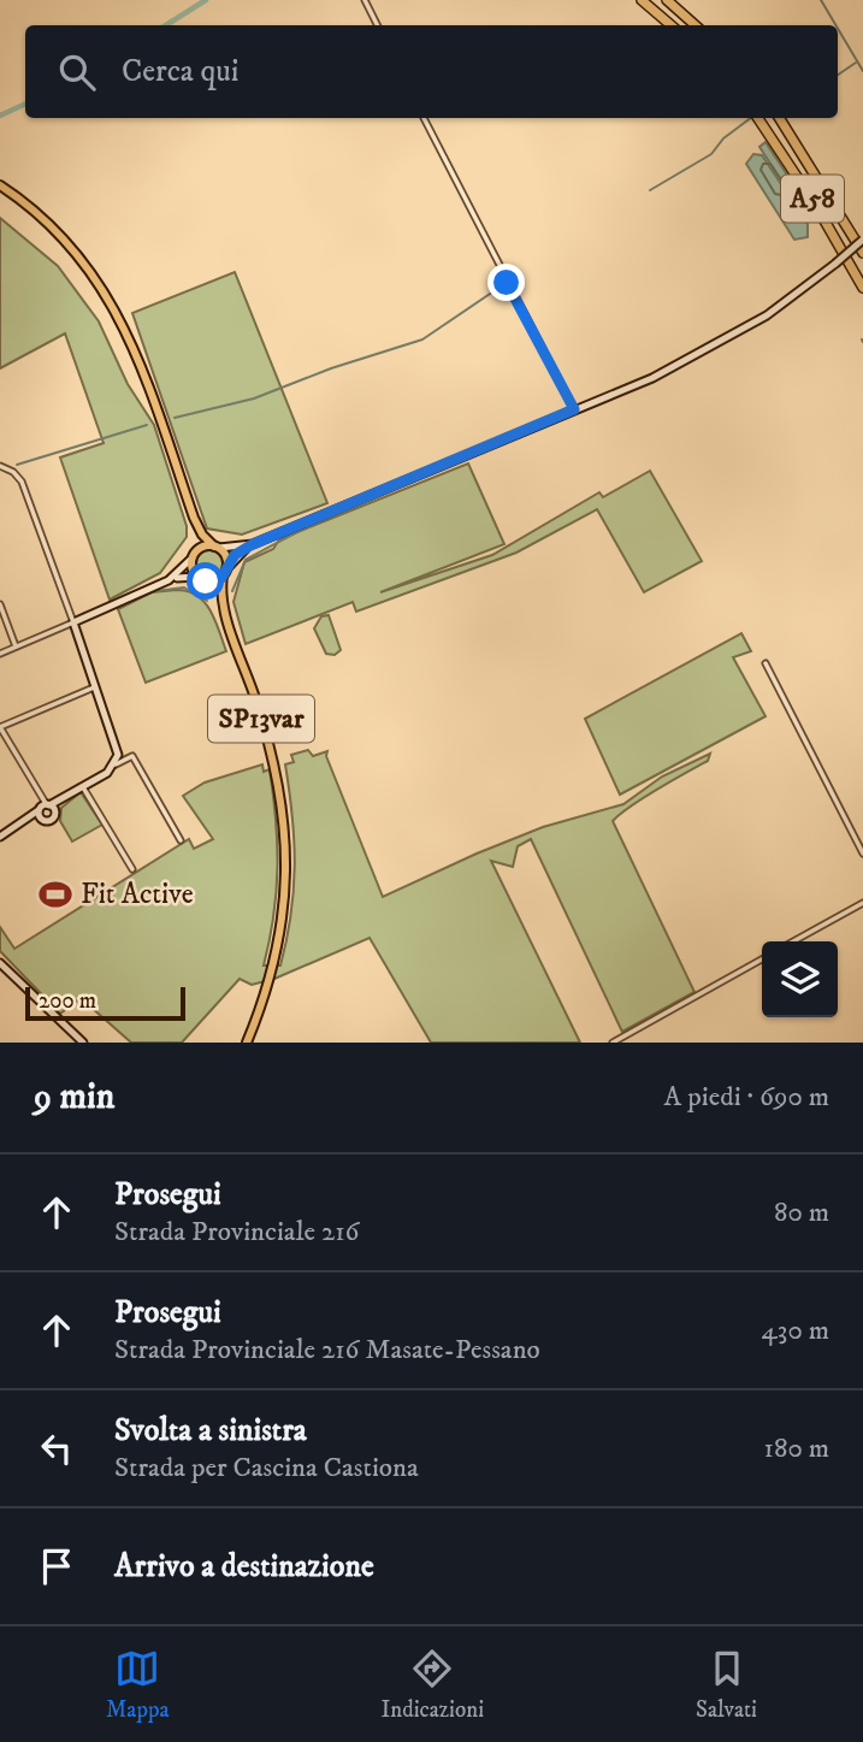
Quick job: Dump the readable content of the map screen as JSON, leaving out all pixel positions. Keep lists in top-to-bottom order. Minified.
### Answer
{"streets":{"highway":["A58"],"main road":["SP13var"]},"places":{"sports":["Fit Active"]},"scale_bar":"200 m","page":{"search":"Cerca qui","scale":"200 m","heading":["9 min","A piedi · 690 m"],"list":[["Prosegui","Strada Provinciale 216","80 m"],["Prosegui","Strada Provinciale 216 Masate-Pessano","430 m"],["Svolta a sinistra","Strada per Cascina Castiona","180 m"],"Arrivo a destinazione"],"nav":["Mappa","Indicazioni","Salvati"]}}
